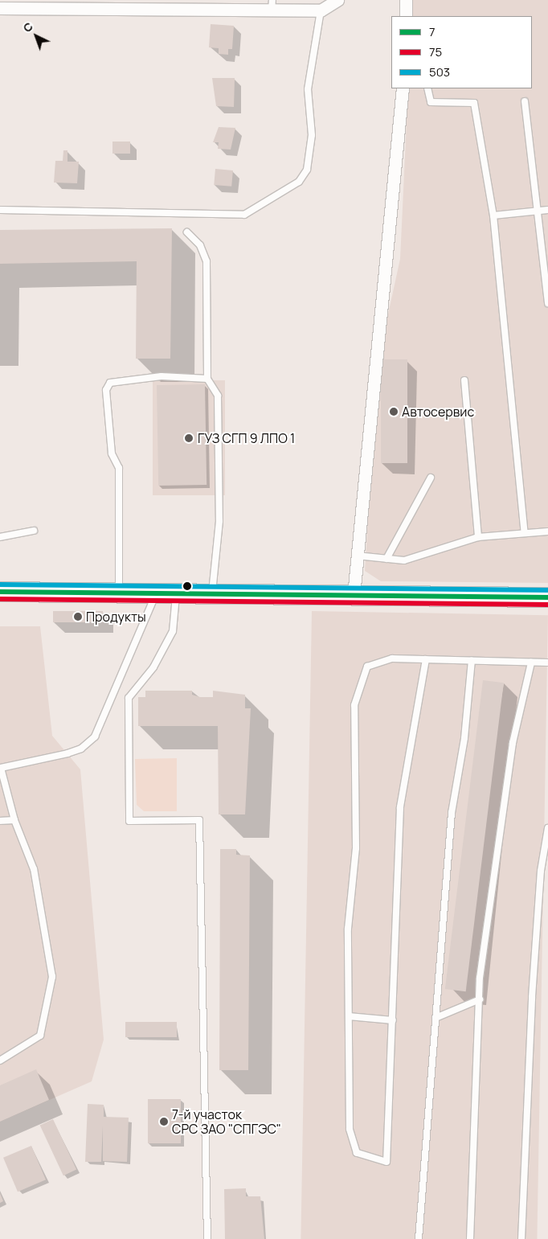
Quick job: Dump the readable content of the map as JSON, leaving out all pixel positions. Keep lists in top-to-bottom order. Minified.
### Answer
{"places":["Автосервис","ГУЗ СГП 9 ЛПО 1","Продукты","7-й участок СРС ЗАО \"СПГЭС\""],"lines":["transit line 503","transit line 7","transit line 75"],"legend":["7","75","503"],"north":"top left"}
